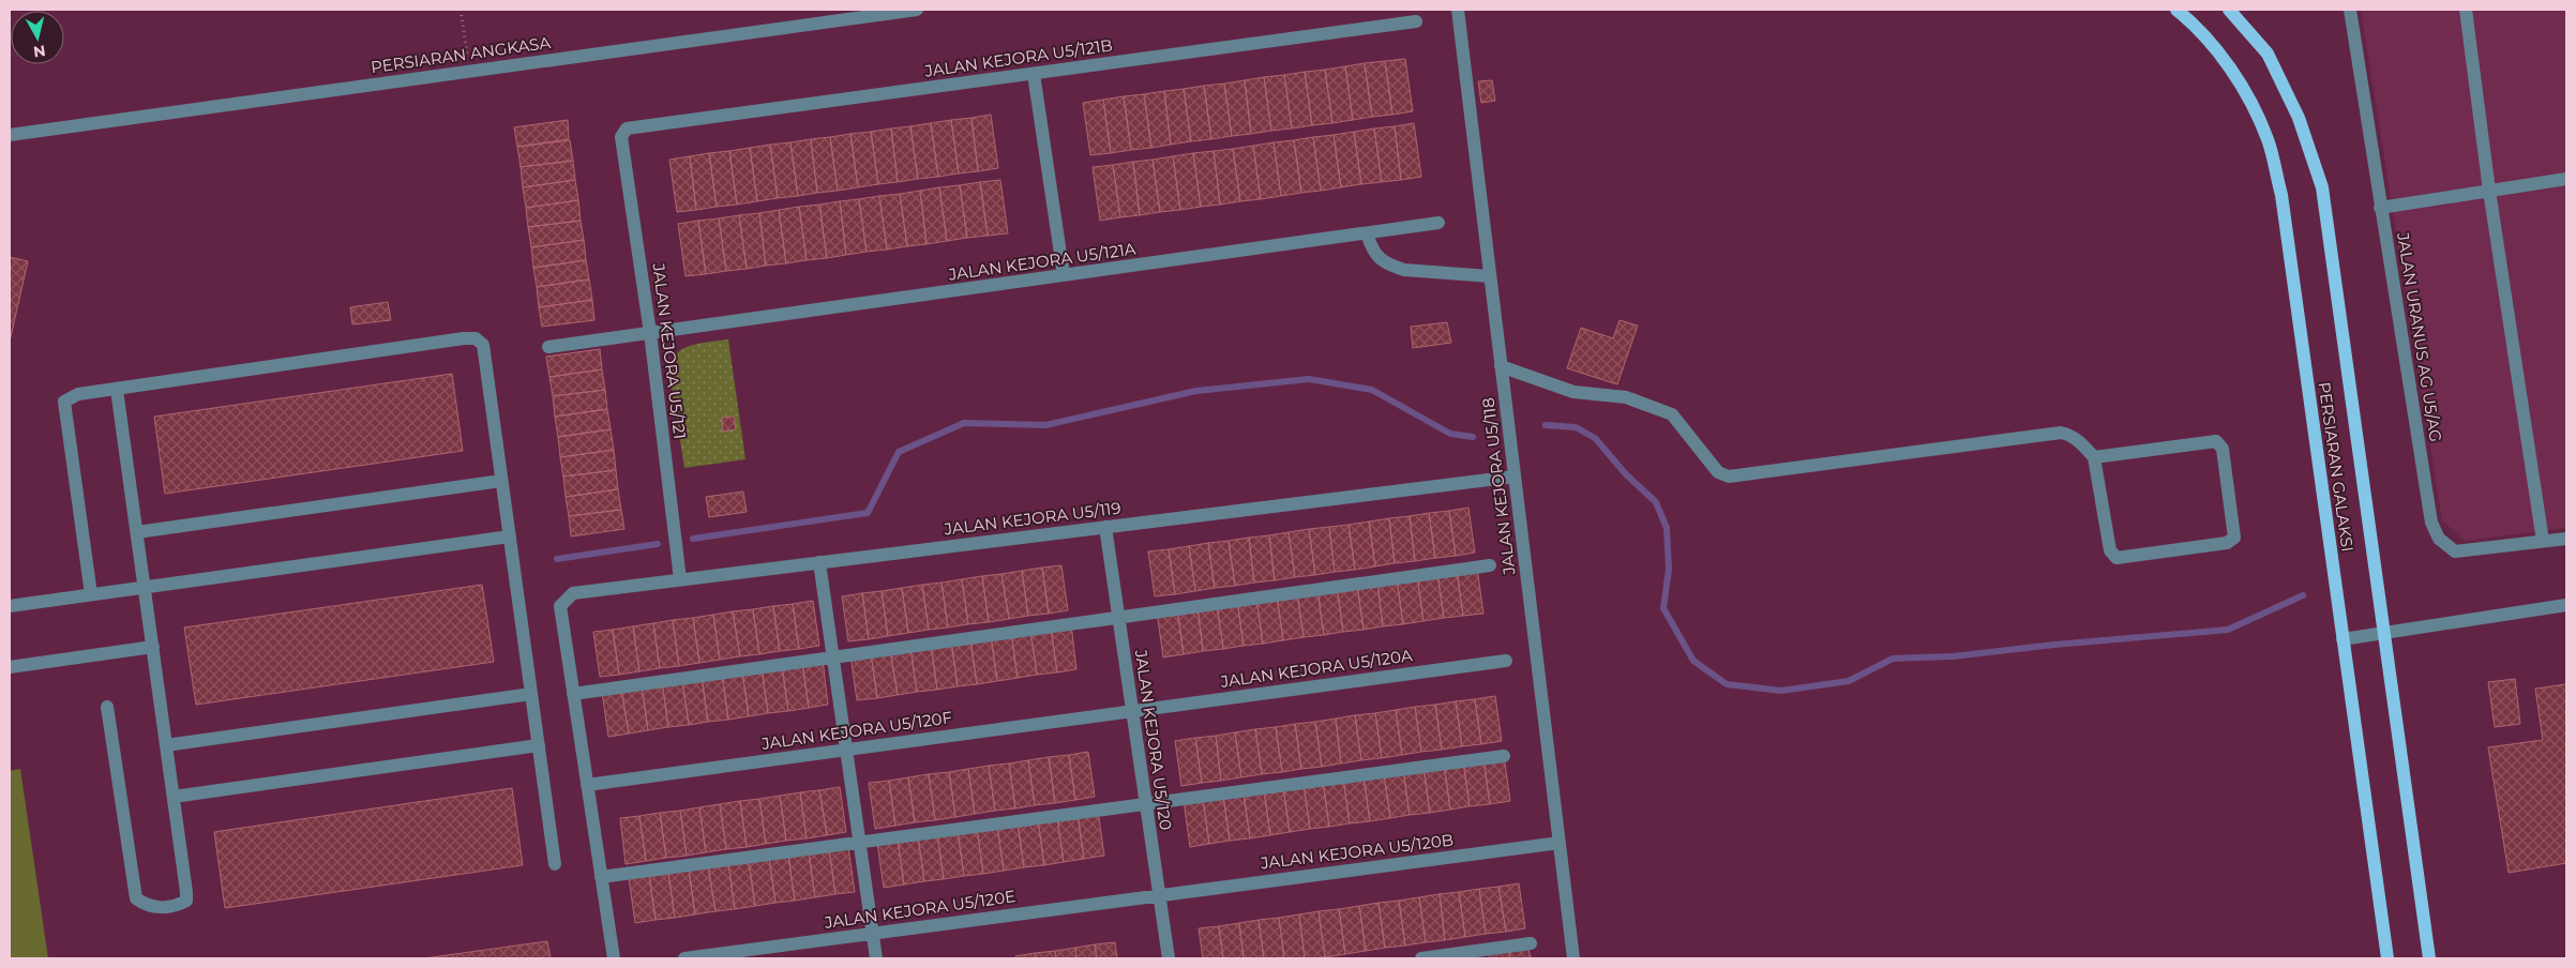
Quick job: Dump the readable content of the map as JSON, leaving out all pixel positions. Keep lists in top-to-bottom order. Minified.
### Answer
{"streets":{"main road":["PERSIARAN GALAKSI"],"street":["PERSIARAN ANGKASA","JALAN KEJORA U5/121B","JALAN KEJORA U5/121A","JALAN URANUS AG U5/AG","JALAN KEJORA U5/121","JALAN KEJORA U5/118","JALAN KEJORA U5/119","JALAN KEJORA U5/120A","JALAN KEJORA U5/120F","JALAN KEJORA U5/120","JALAN KEJORA U5/120B","JALAN KEJORA U5/120E"]},"crossings":[["JALAN KEJORA U5/121B","JALAN KEJORA U5/121"],["JALAN KEJORA U5/121A","JALAN KEJORA U5/121"],["JALAN KEJORA U5/121","JALAN KEJORA U5/119"],["JALAN KEJORA U5/118","JALAN KEJORA U5/119"],["JALAN KEJORA U5/118","JALAN KEJORA U5/120B"],["JALAN KEJORA U5/119","JALAN KEJORA U5/120"],["JALAN KEJORA U5/120A","JALAN KEJORA U5/120F"],["JALAN KEJORA U5/120A","JALAN KEJORA U5/120"],["JALAN KEJORA U5/120F","JALAN KEJORA U5/120"],["JALAN KEJORA U5/120","JALAN KEJORA U5/120B"],["JALAN KEJORA U5/120","JALAN KEJORA U5/120E"],["JALAN KEJORA U5/120B","JALAN KEJORA U5/120E"]],"north":"bottom"}
